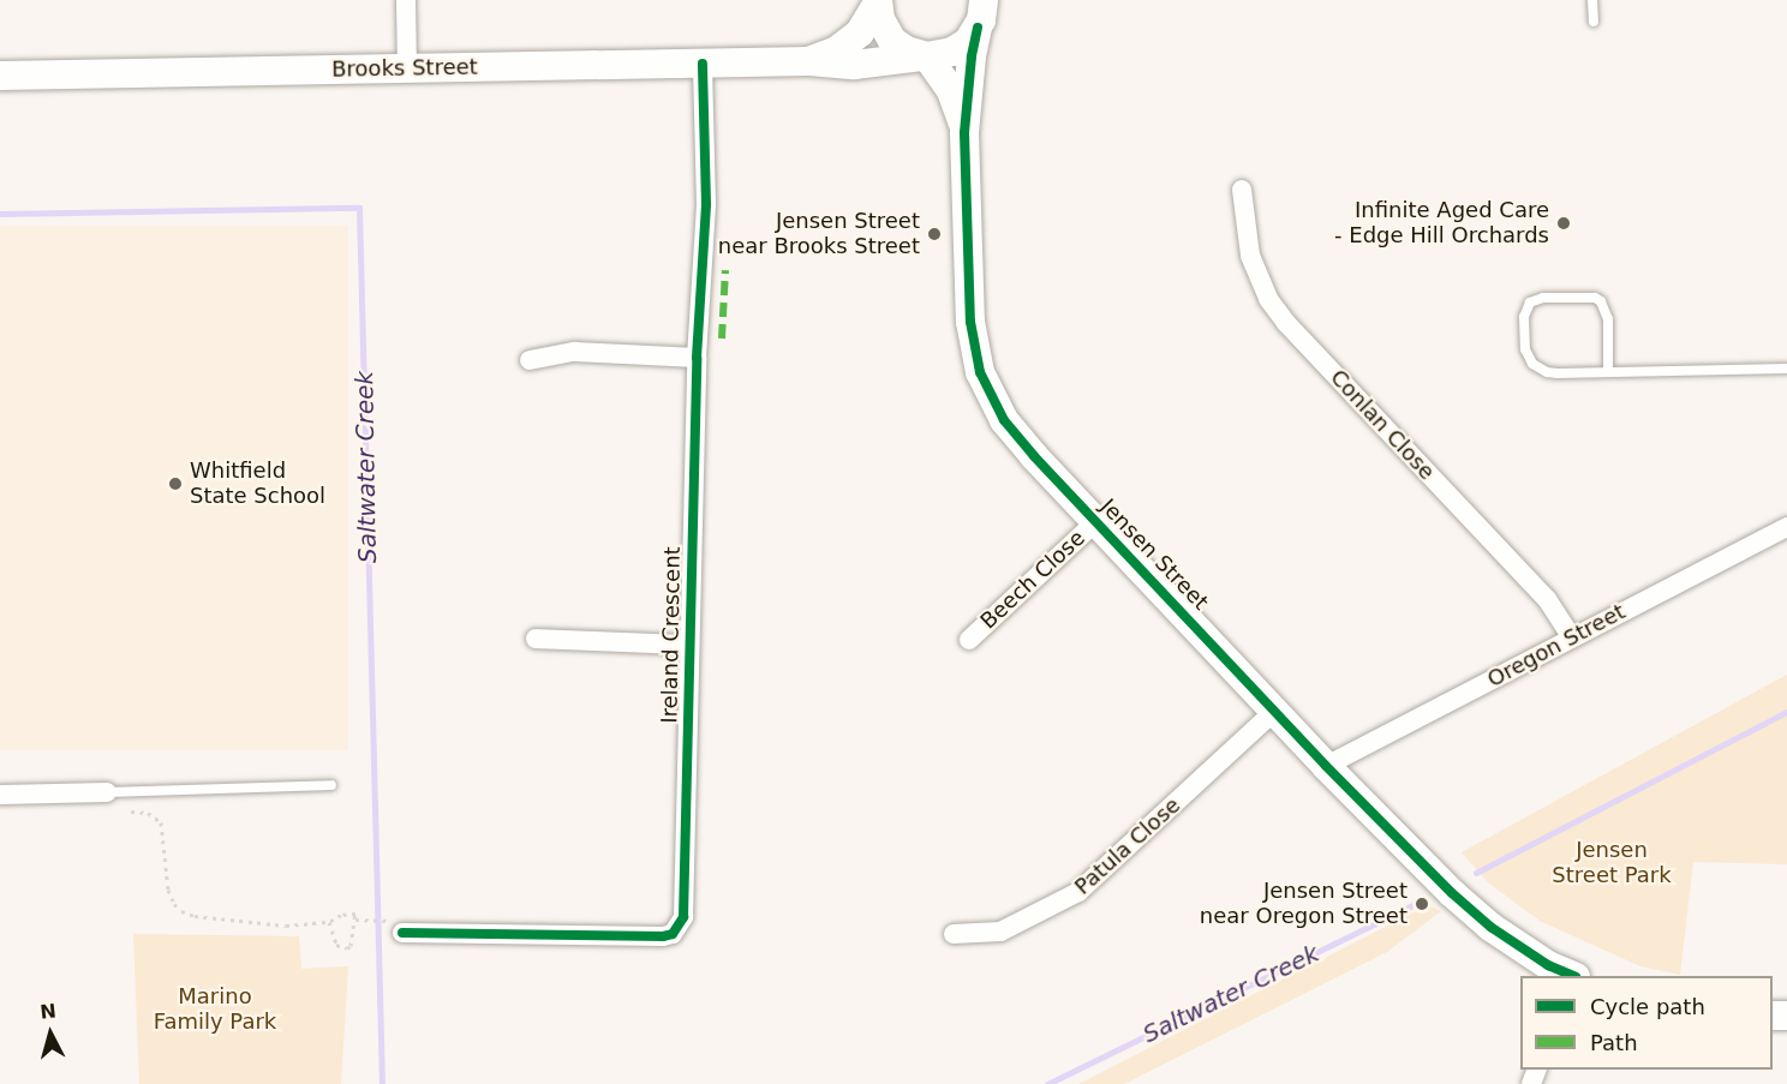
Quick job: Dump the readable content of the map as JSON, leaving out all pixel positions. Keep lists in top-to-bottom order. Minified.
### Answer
{"streets":{"street":["Brooks Street","Conlan Close","Jensen Street","Beech Close","Ireland Crescent","Oregon Street","Patula Close"]},"crossings":[["Brooks Street","Jensen Street"],["Brooks Street","Ireland Crescent"],["Conlan Close","Oregon Street"],["Jensen Street","Beech Close"],["Jensen Street","Oregon Street"],["Jensen Street","Patula Close"]],"water":["Saltwater Creek"],"parks":["Jensen Street Park","Marino Family Park"],"places":["Infinite Aged Care - Edge Hill Orchards","Jensen Street near Brooks Street","Whitfield State School","Jensen Street near Oregon Street"],"legend":["Cycle path","Path"],"north":"top"}
